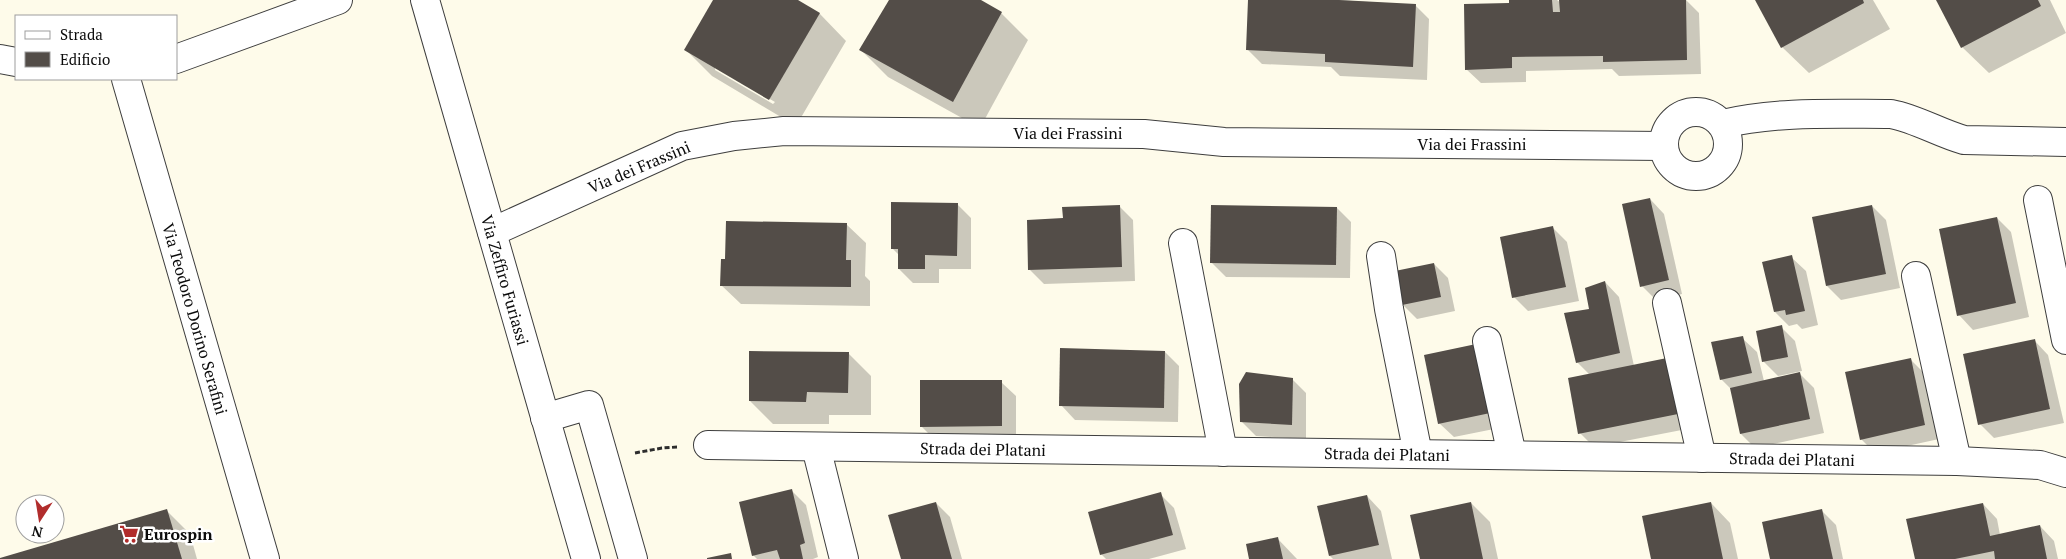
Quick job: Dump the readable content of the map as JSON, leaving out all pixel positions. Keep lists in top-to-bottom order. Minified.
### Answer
{"streets":{"street":["Via dei Frassini","Via Zeffiro Furiassi","Via Teodoro Dorino Serafini","Strada dei Platani"]},"crossings":[["Via dei Frassini","Via Zeffiro Furiassi"]],"places":{"supermarket":["Eurospin"]},"legend":["Strada","Edificio"],"north":"bottom"}
